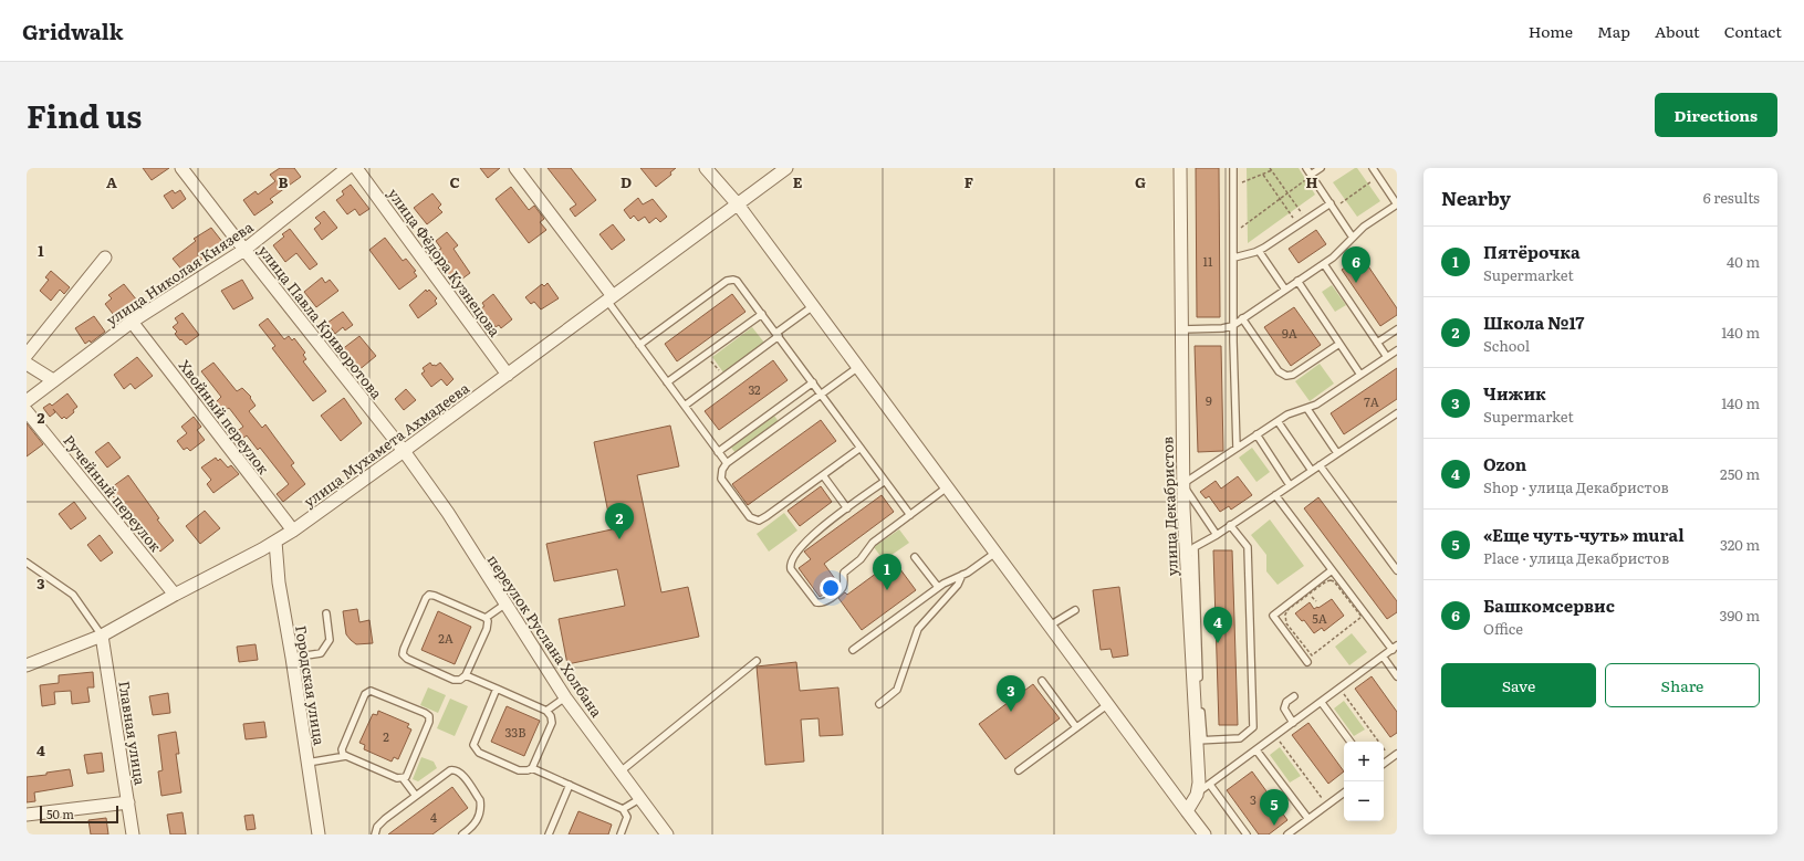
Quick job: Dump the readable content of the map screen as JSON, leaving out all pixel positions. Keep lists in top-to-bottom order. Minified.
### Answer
{"streets":{"street":["улица Фёдора Кузнецова","улица Николая Князева","улица Павла Криворотова","Хвойный переулок","улица Мухамета Ахмадеева","Ручейный переулок","улица Декабристов","переулок Руслана Холбана","Городская улица","Главная улица"]},"crossings":[["улица Фёдора Кузнецова","улица Мухамета Ахмадеева"],["улица Николая Князева","улица Павла Криворотова"],["улица Николая Князева","Хвойный переулок"],["улица Павла Криворотова","улица Мухамета Ахмадеева"],["улица Павла Криворотова","переулок Руслана Холбана"],["Хвойный переулок","улица Мухамета Ахмадеева"],["улица Мухамета Ахмадеева","Ручейный переулок"],["улица Мухамета Ахмадеева","переулок Руслана Холбана"],["улица Мухамета Ахмадеева","Городская улица"],["улица Мухамета Ахмадеева","Главная улица"]],"house_numbers":["11","9А","32","9","7А","5А","2А","33В","2","3","4"],"scale_bar":"50 m","page":{"header":"Gridwalk","nav":["Home","Map","About","Contact"],"title":"Find us","buttons":["Directions",["Save","Share"]],"heading":["Nearby","6 results"],"list":[{"mark":"1","name":"Пятёрочка","note":"Supermarket","value":"40 m"},{"mark":"2","name":"Школа №17","note":"School","value":"140 m"},{"mark":"3","name":"Чижик","note":"Supermarket","value":"140 m"},{"mark":"4","name":"Ozon","note":"Shop · улица Декабристов","value":"250 m"},{"mark":"5","name":"«Еще чуть-чуть» mural","note":"Place · улица Декабристов","value":"320 m"},{"mark":"6","name":"Башкомсервис","note":"Office","value":"390 m"}],"pins":["6","2","1","4","3","5"],"map_buttons":["+","−"],"scale":"50 m"},"grid":{"columns":["A","B","C","D","E","F","G","H"],"rows":["1","2","3","4"]}}
